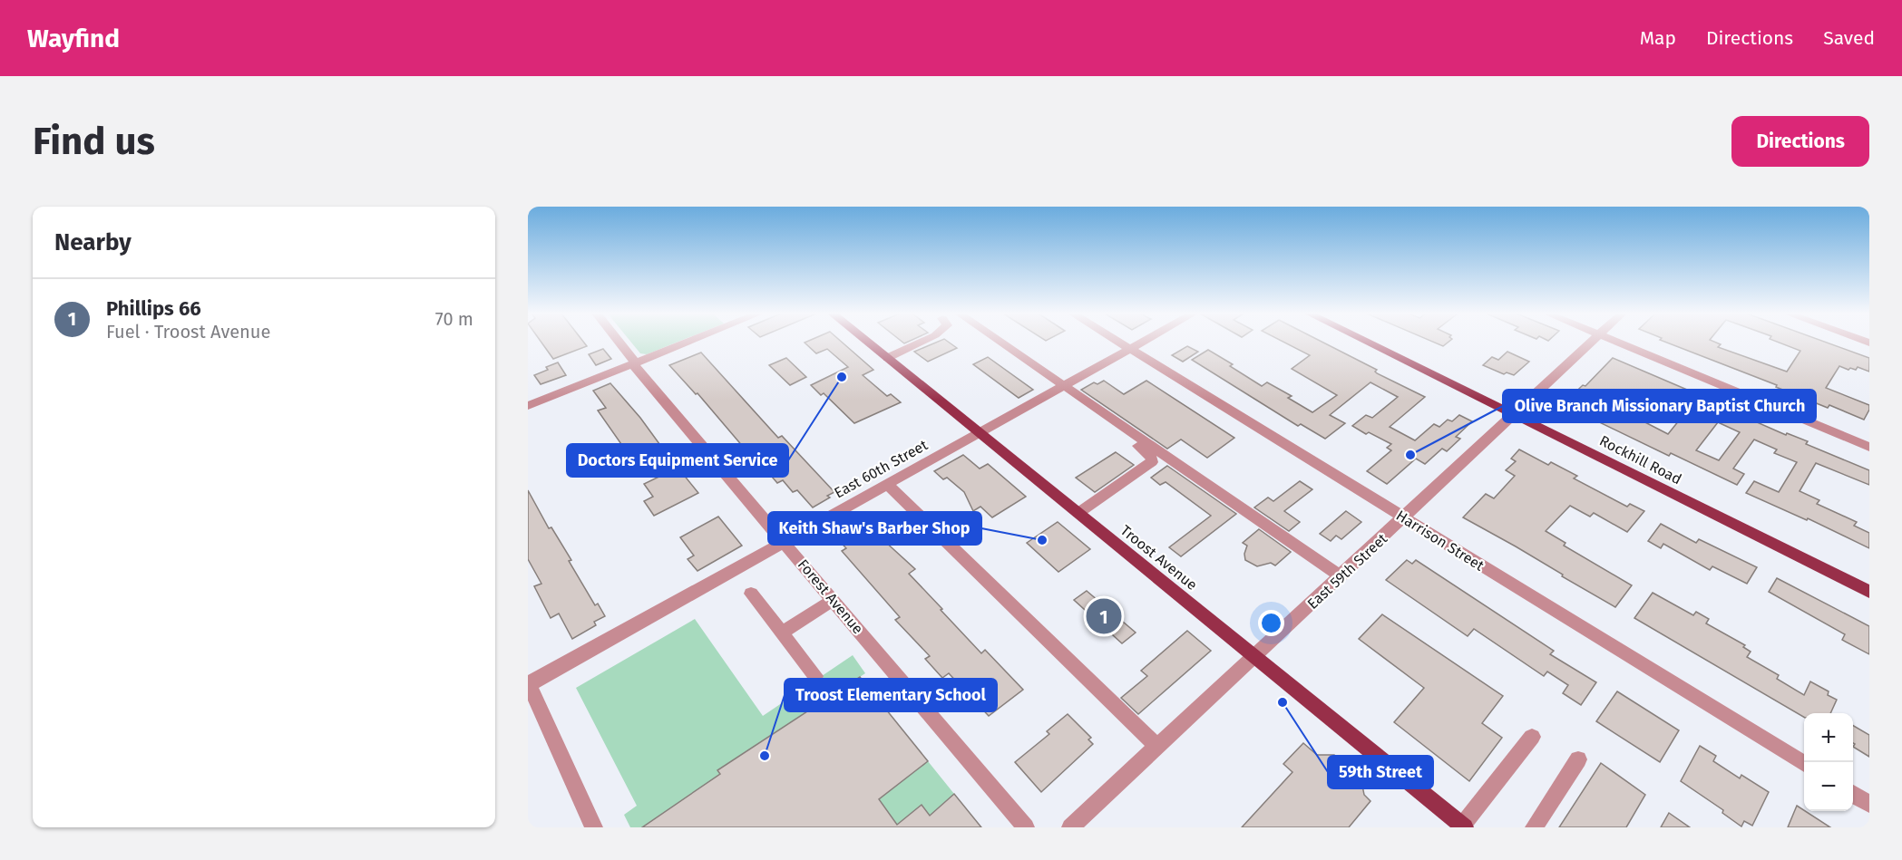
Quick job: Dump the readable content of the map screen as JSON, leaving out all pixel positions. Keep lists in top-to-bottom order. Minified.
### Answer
{"streets":{"main road":["Rockhill Road","Troost Avenue"],"street":["East 60th Street","Harrison Street","East 59th Street","Forest Avenue"]},"crossings":[["Rockhill Road","East 59th Street"],["East 60th Street","Harrison Street"],["East 60th Street","Troost Avenue"],["East 60th Street","Forest Avenue"],["Harrison Street","East 59th Street"],["Troost Avenue","East 59th Street"]],"places":["Doctors Equipment Service","Olive Branch Missionary Baptist Church","Keith Shaw's Barber Shop","59th Street","Troost Elementary School"],"page":{"header":"Wayfind","nav":["Map","Directions","Saved"],"buttons":"Directions","title":"Find us","heading":"Nearby","list":[{"mark":"1","name":"Phillips 66","note":"Fuel · Troost Avenue","value":"70 m"}],"pins":"1","map_buttons":["+","−"]}}
